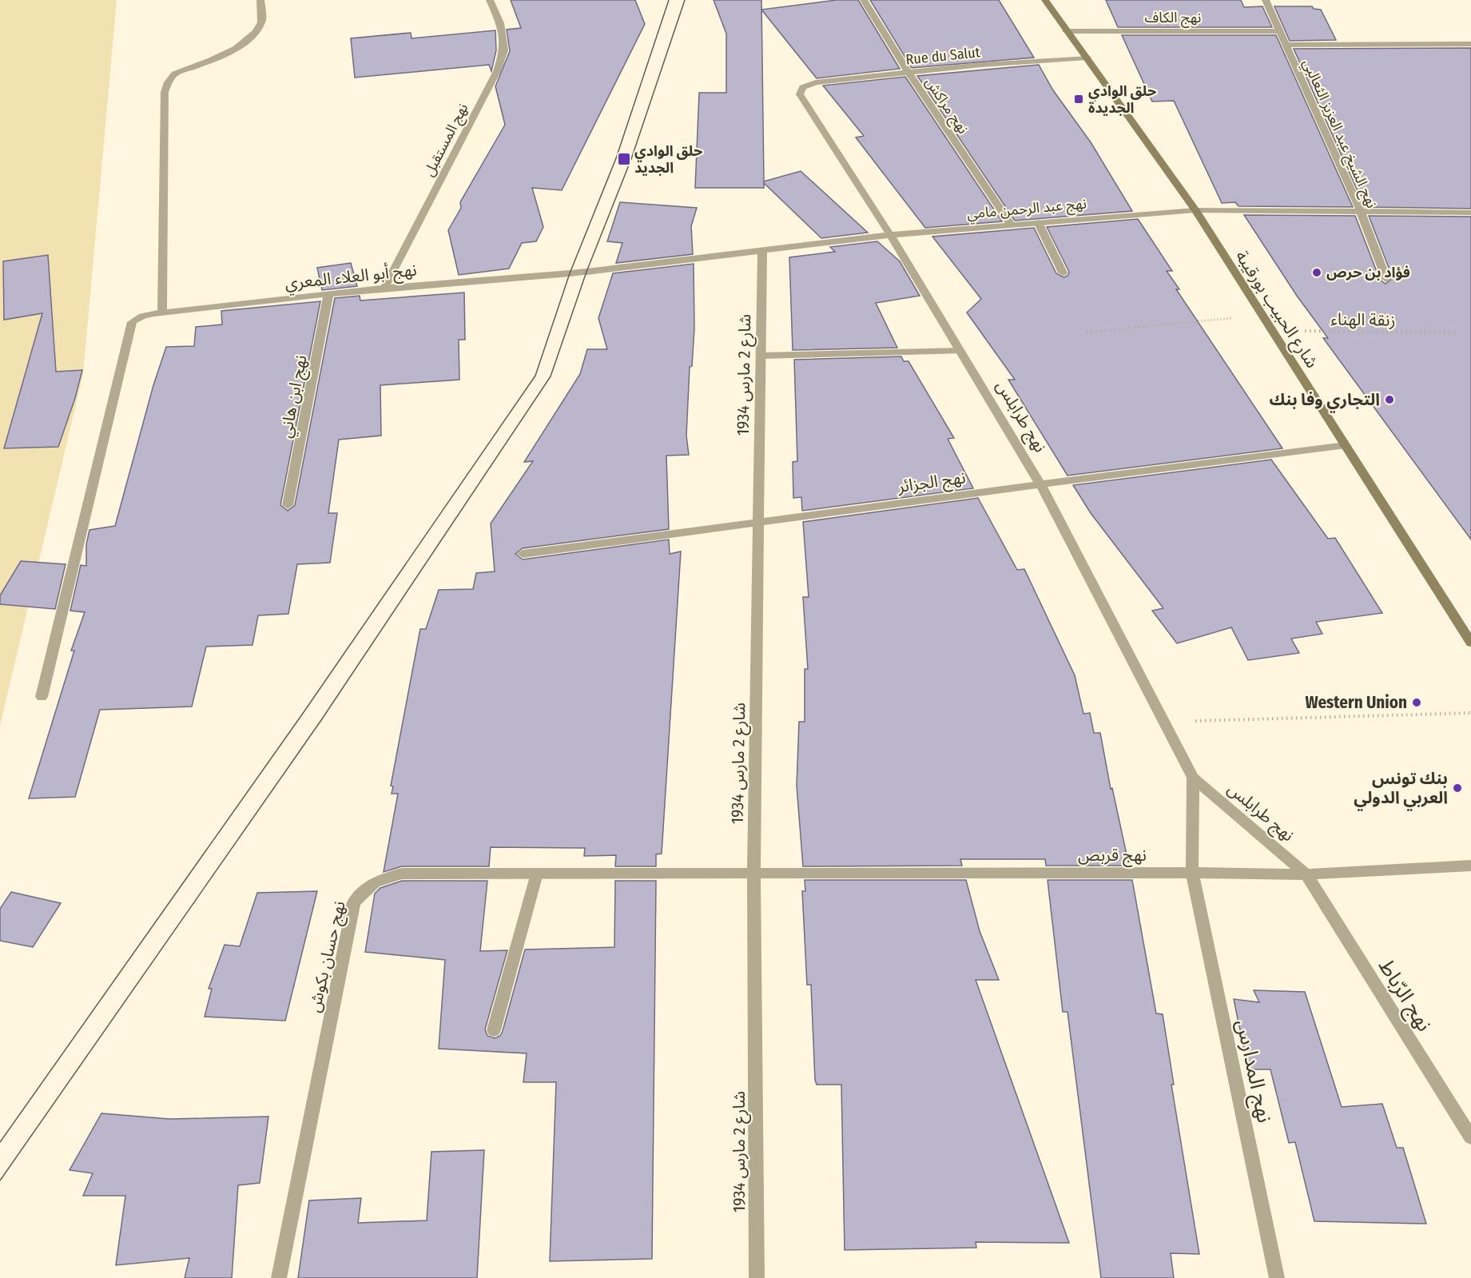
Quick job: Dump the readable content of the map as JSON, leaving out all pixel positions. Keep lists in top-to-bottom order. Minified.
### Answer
{"streets":{"main road":["شارع الحبيب بورقيبة"],"street":["نهج الكاف","Rue du Salut","نهج مراكش","نهج الشيخ عبد العزيز الثعالبي","نهج المستقبل","نهج عبد الرحمن مامي","نهج أبو العلاء المعري","شارع 2 مارس 1934","نهج ابن هاني","نهج طرابلس","نهج الجزائر","نهج قربص","نهج حسان بكوش","نهج الرّباط","نهج المدارس"],"path":["زنقة الهناء"]},"crossings":[["نهج الكاف","نهج الشيخ عبد العزيز الثعالبي"],["نهج الكاف","شارع الحبيب بورقيبة"],["Rue du Salut","نهج مراكش"],["Rue du Salut","شارع الحبيب بورقيبة"],["Rue du Salut","نهج طرابلس"],["نهج مراكش","نهج عبد الرحمن مامي"],["نهج الشيخ عبد العزيز الثعالبي","نهج عبد الرحمن مامي"],["نهج المستقبل","نهج أبو العلاء المعري"],["نهج عبد الرحمن مامي","نهج أبو العلاء المعري"],["نهج عبد الرحمن مامي","شارع الحبيب بورقيبة"],["نهج عبد الرحمن مامي","شارع 2 مارس 1934"],["نهج عبد الرحمن مامي","نهج طرابلس"],["نهج أبو العلاء المعري","نهج ابن هاني"],["شارع الحبيب بورقيبة","زنقة الهناء"],["شارع الحبيب بورقيبة","نهج الجزائر"],["شارع 2 مارس 1934","نهج الجزائر"],["شارع 2 مارس 1934","نهج قربص"],["شارع 2 مارس 1934","نهج حسان بكوش"],["نهج طرابلس","نهج الجزائر"],["نهج طرابلس","نهج قربص"],["نهج طرابلس","نهج الرّباط"],["نهج طرابلس","نهج المدارس"],["نهج قربص","نهج حسان بكوش"],["نهج قربص","نهج الرّباط"],["نهج قربص","نهج المدارس"]],"places":{"transit":["حلق الوادي الجديدة","حلق الوادي الجديد"],"other":["فؤاد بن حرص","التجاري وفا بنك","Western Union","بنك تونس العربي الدولي"]}}
